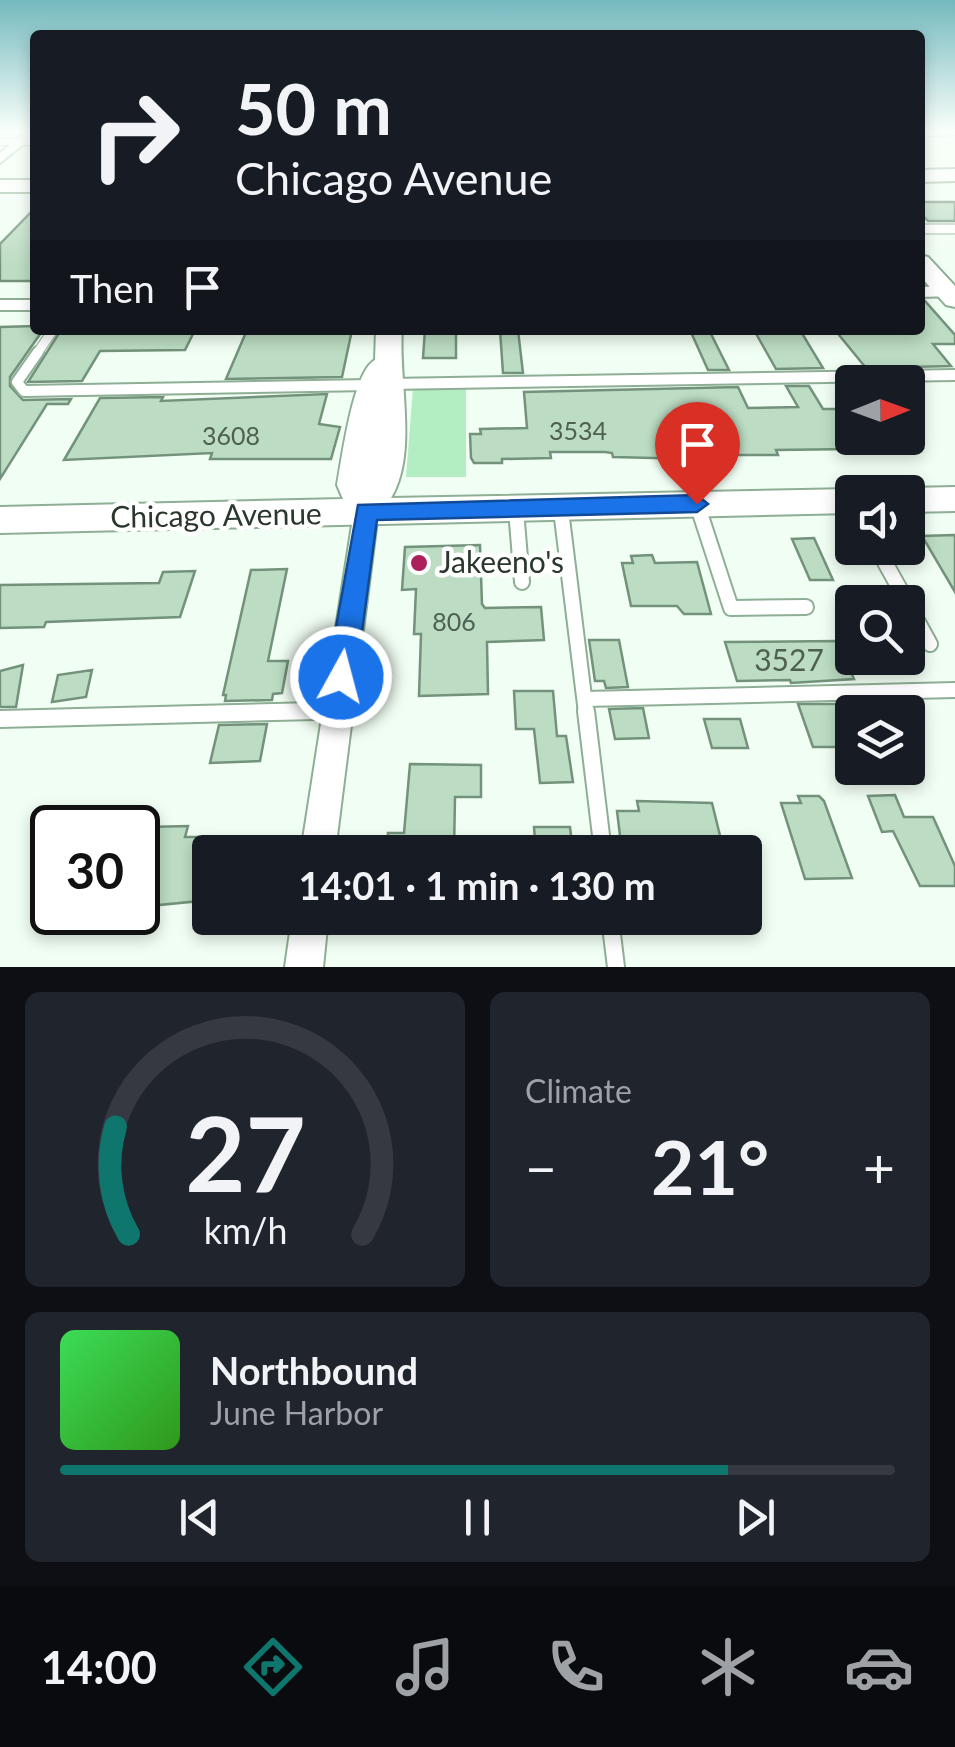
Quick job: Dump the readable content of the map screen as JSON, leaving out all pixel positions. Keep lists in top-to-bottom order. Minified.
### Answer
{"streets":{"street":["Chicago Avenue"]},"places":["Jakeeno's"],"house_numbers":["3534","3608","806","3527"],"north":"right","page":{"turn":["50 m","Chicago Avenue"],"then":"Then","limit":"30","trip":"14:01 · 1 min · 130 m","tile":"Climate","heat":["−","21°","+"],"song":["Northbound","June Harbor"],"tabs":"14:00","gauge":["27","km/h"]}}
